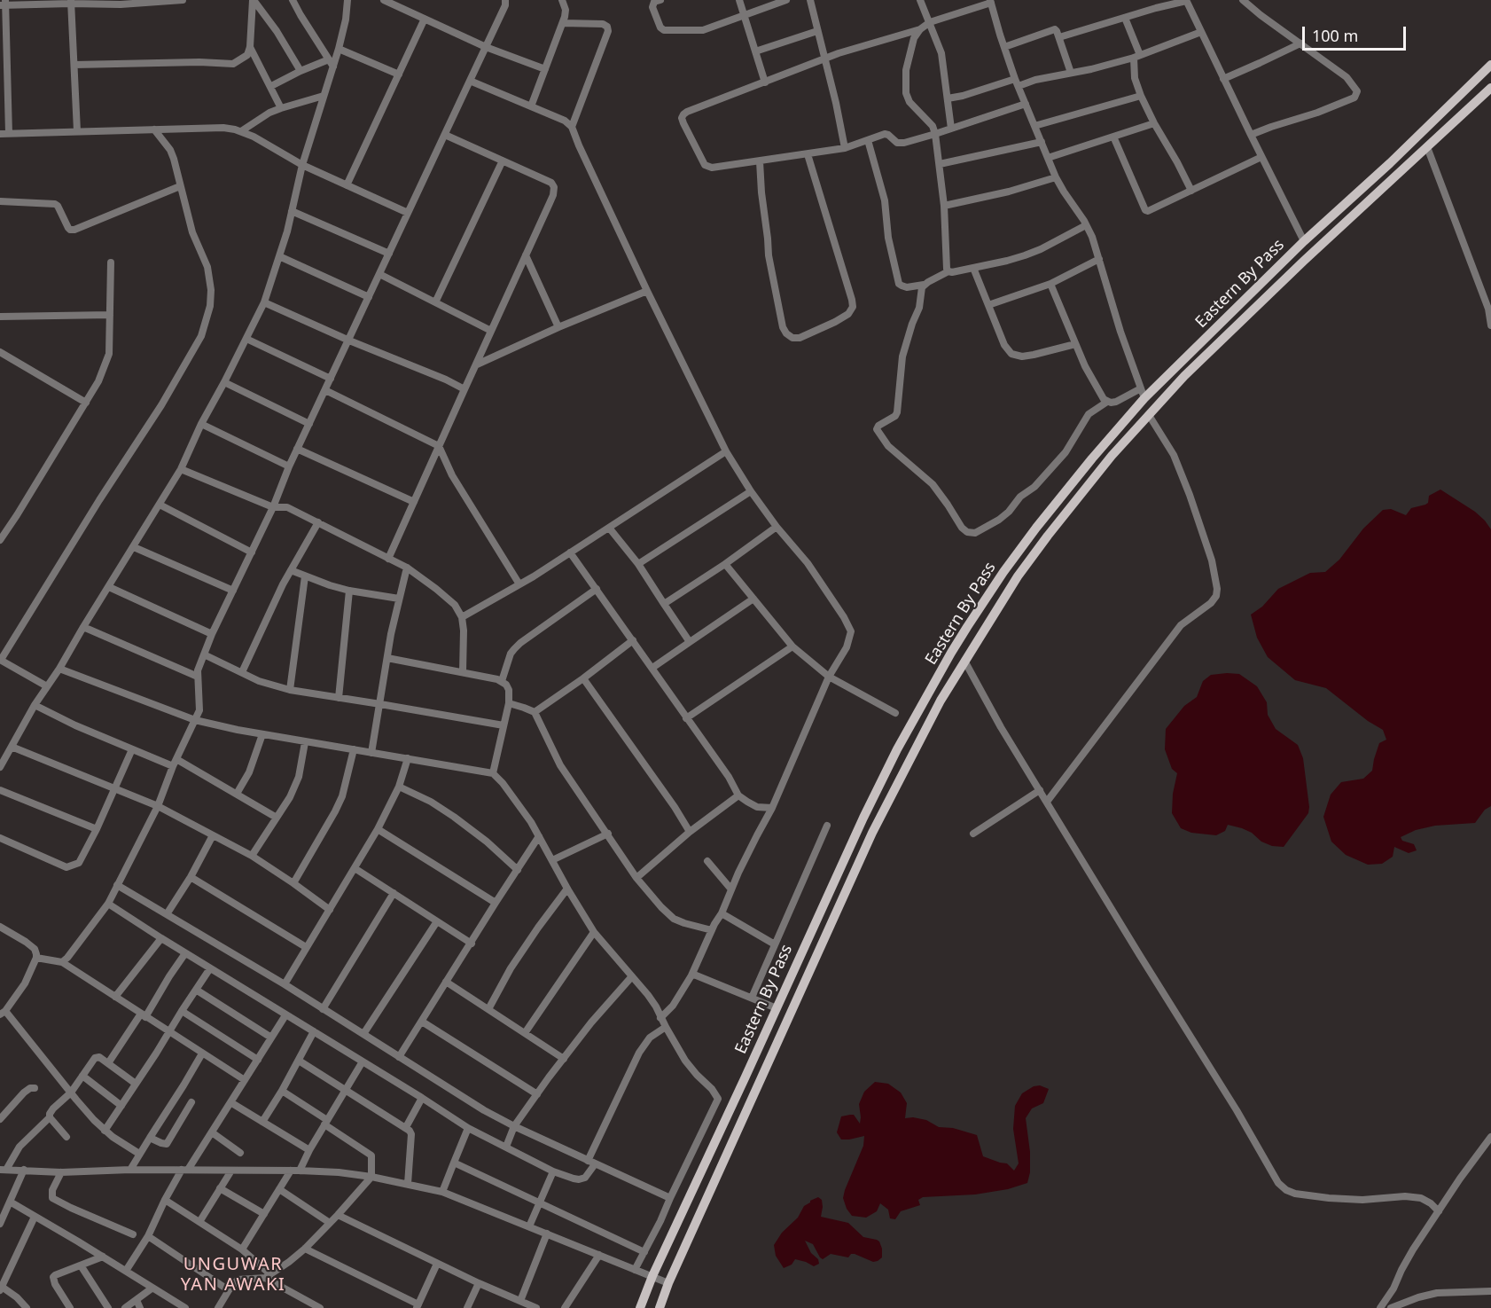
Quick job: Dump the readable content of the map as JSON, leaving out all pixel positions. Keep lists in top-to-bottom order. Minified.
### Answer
{"streets":{"main road":["Eastern By Pass"]},"districts":["UNGUWAR YAN AWAKI"],"scale_bar":"100 m"}
